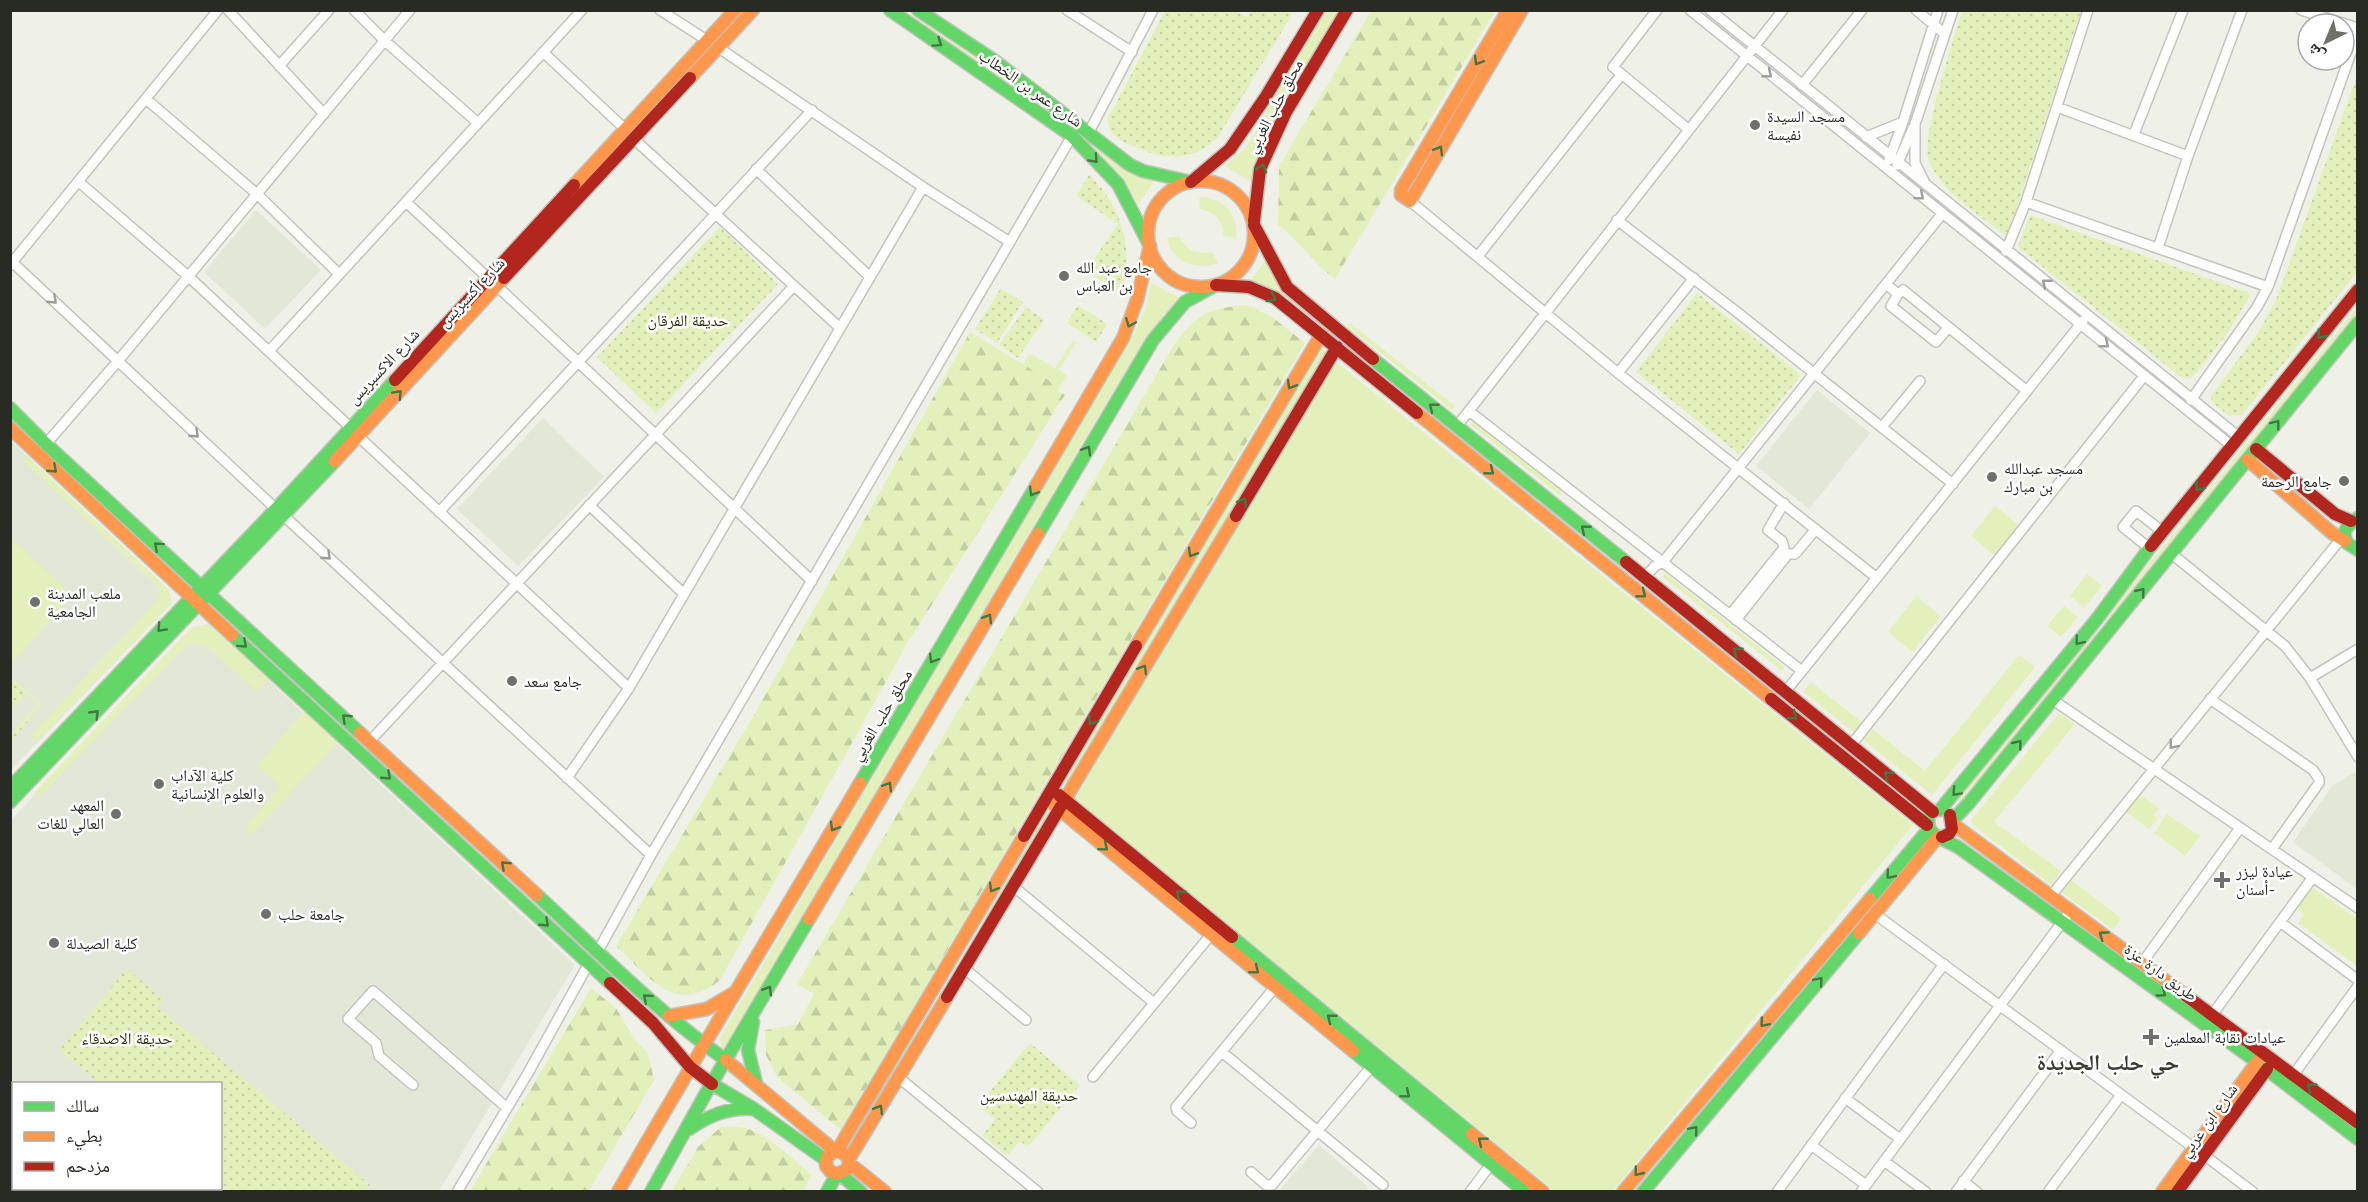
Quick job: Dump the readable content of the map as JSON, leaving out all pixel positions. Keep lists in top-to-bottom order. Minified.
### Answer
{"streets":{"main road":["شارع عمر بن الخطاب","محلق حلب الغربي","شارع أكسبريس","شارع الاكسبريس","طريق دارة عزة","شارع ابن عربي"]},"crossings":[["شارع عمر بن الخطاب","محلق حلب الغربي"],["شارع عمر بن الخطاب","طريق دارة عزة"],["محلق حلب الغربي","طريق دارة عزة"],["شارع أكسبريس","شارع الاكسبريس"]],"districts":["حي حلب الجديدة"],"parks":["حديقة الفرقان","حديقة الاصدقاء","حديقة المهندسين"],"places":{"other":["مسجد السيدة نفيسة","جامع عبد الله بن العباس","مسجد عبدالله بن مبارك","جامع الرحمة","ملعب المدينة الجامعية","جامع سعد","كلية الآداب والعلوم الإنسانية","المعهد العالي للغات","جامعة حلب","كلية الصيدلة"],"health":["عيادة ليزر أسنان-","عيادات نقابة المعلمين"]},"legend":["سالك","بطيء","مزدحم"],"north":"bottom left"}
